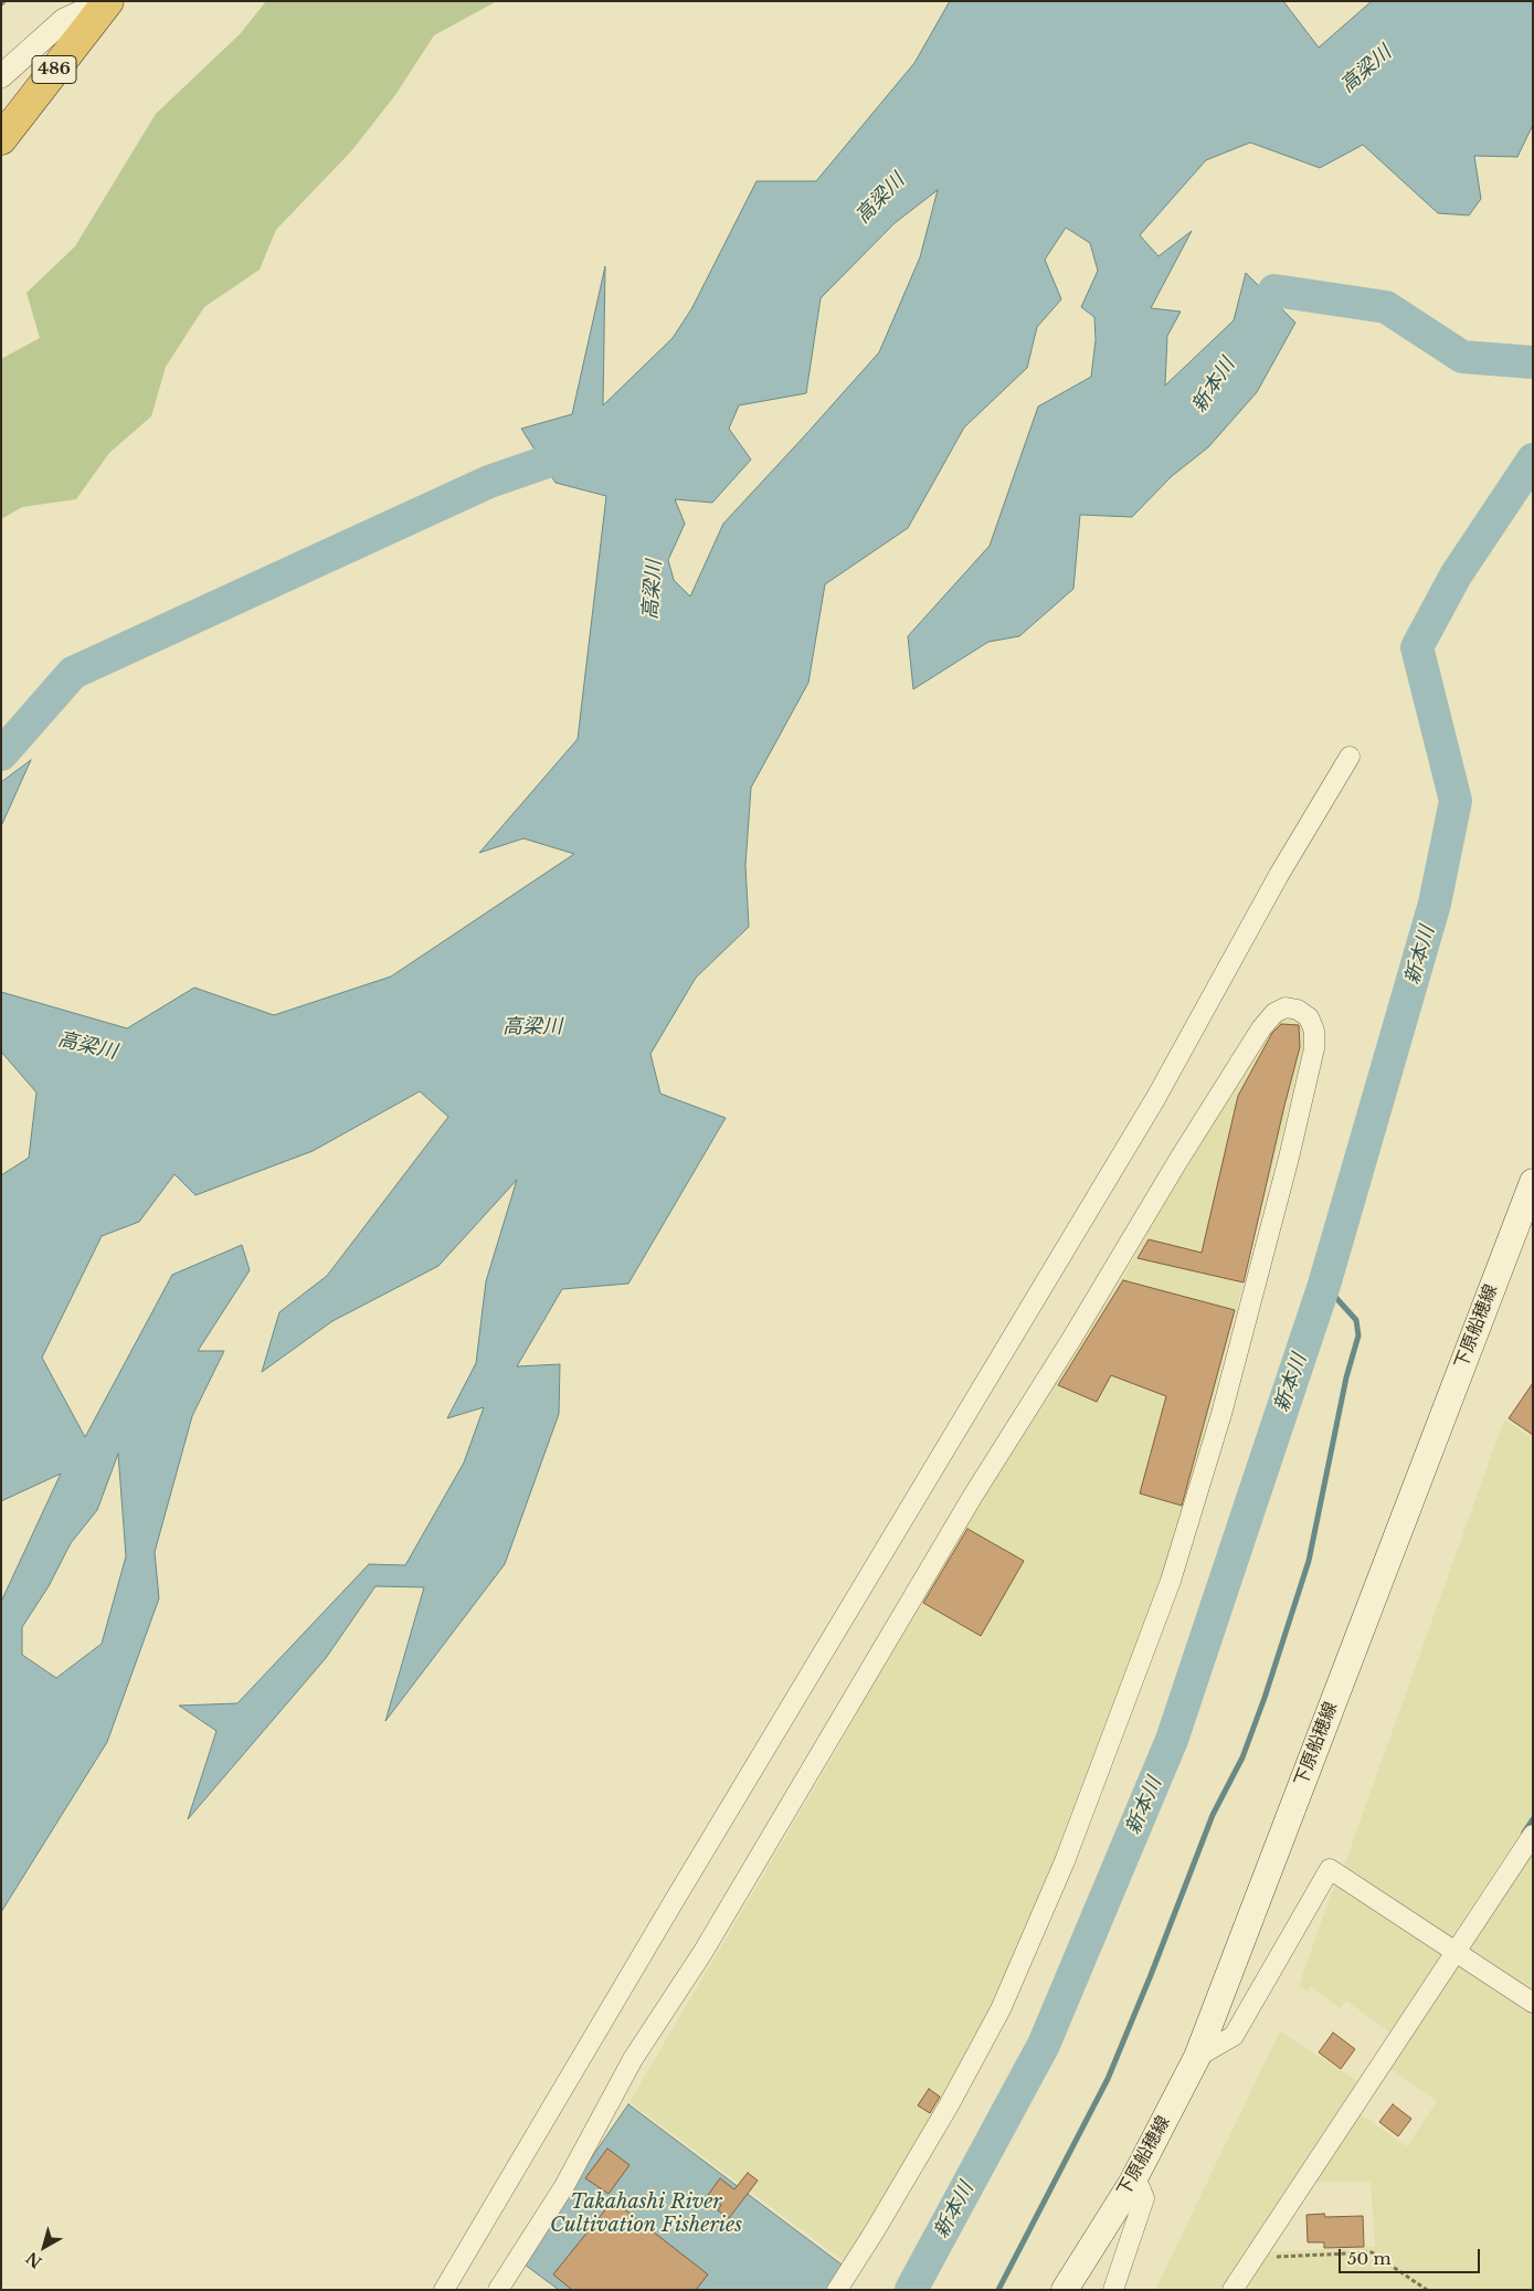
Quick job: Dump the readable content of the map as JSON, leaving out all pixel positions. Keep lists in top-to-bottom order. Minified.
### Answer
{"streets":{"highway":["486"],"main road":["下原船穂線"]},"water":["高梁川","新本川","Takahashi River Cultivation Fisheries"],"scale_bar":"50 m","north":"bottom left"}
